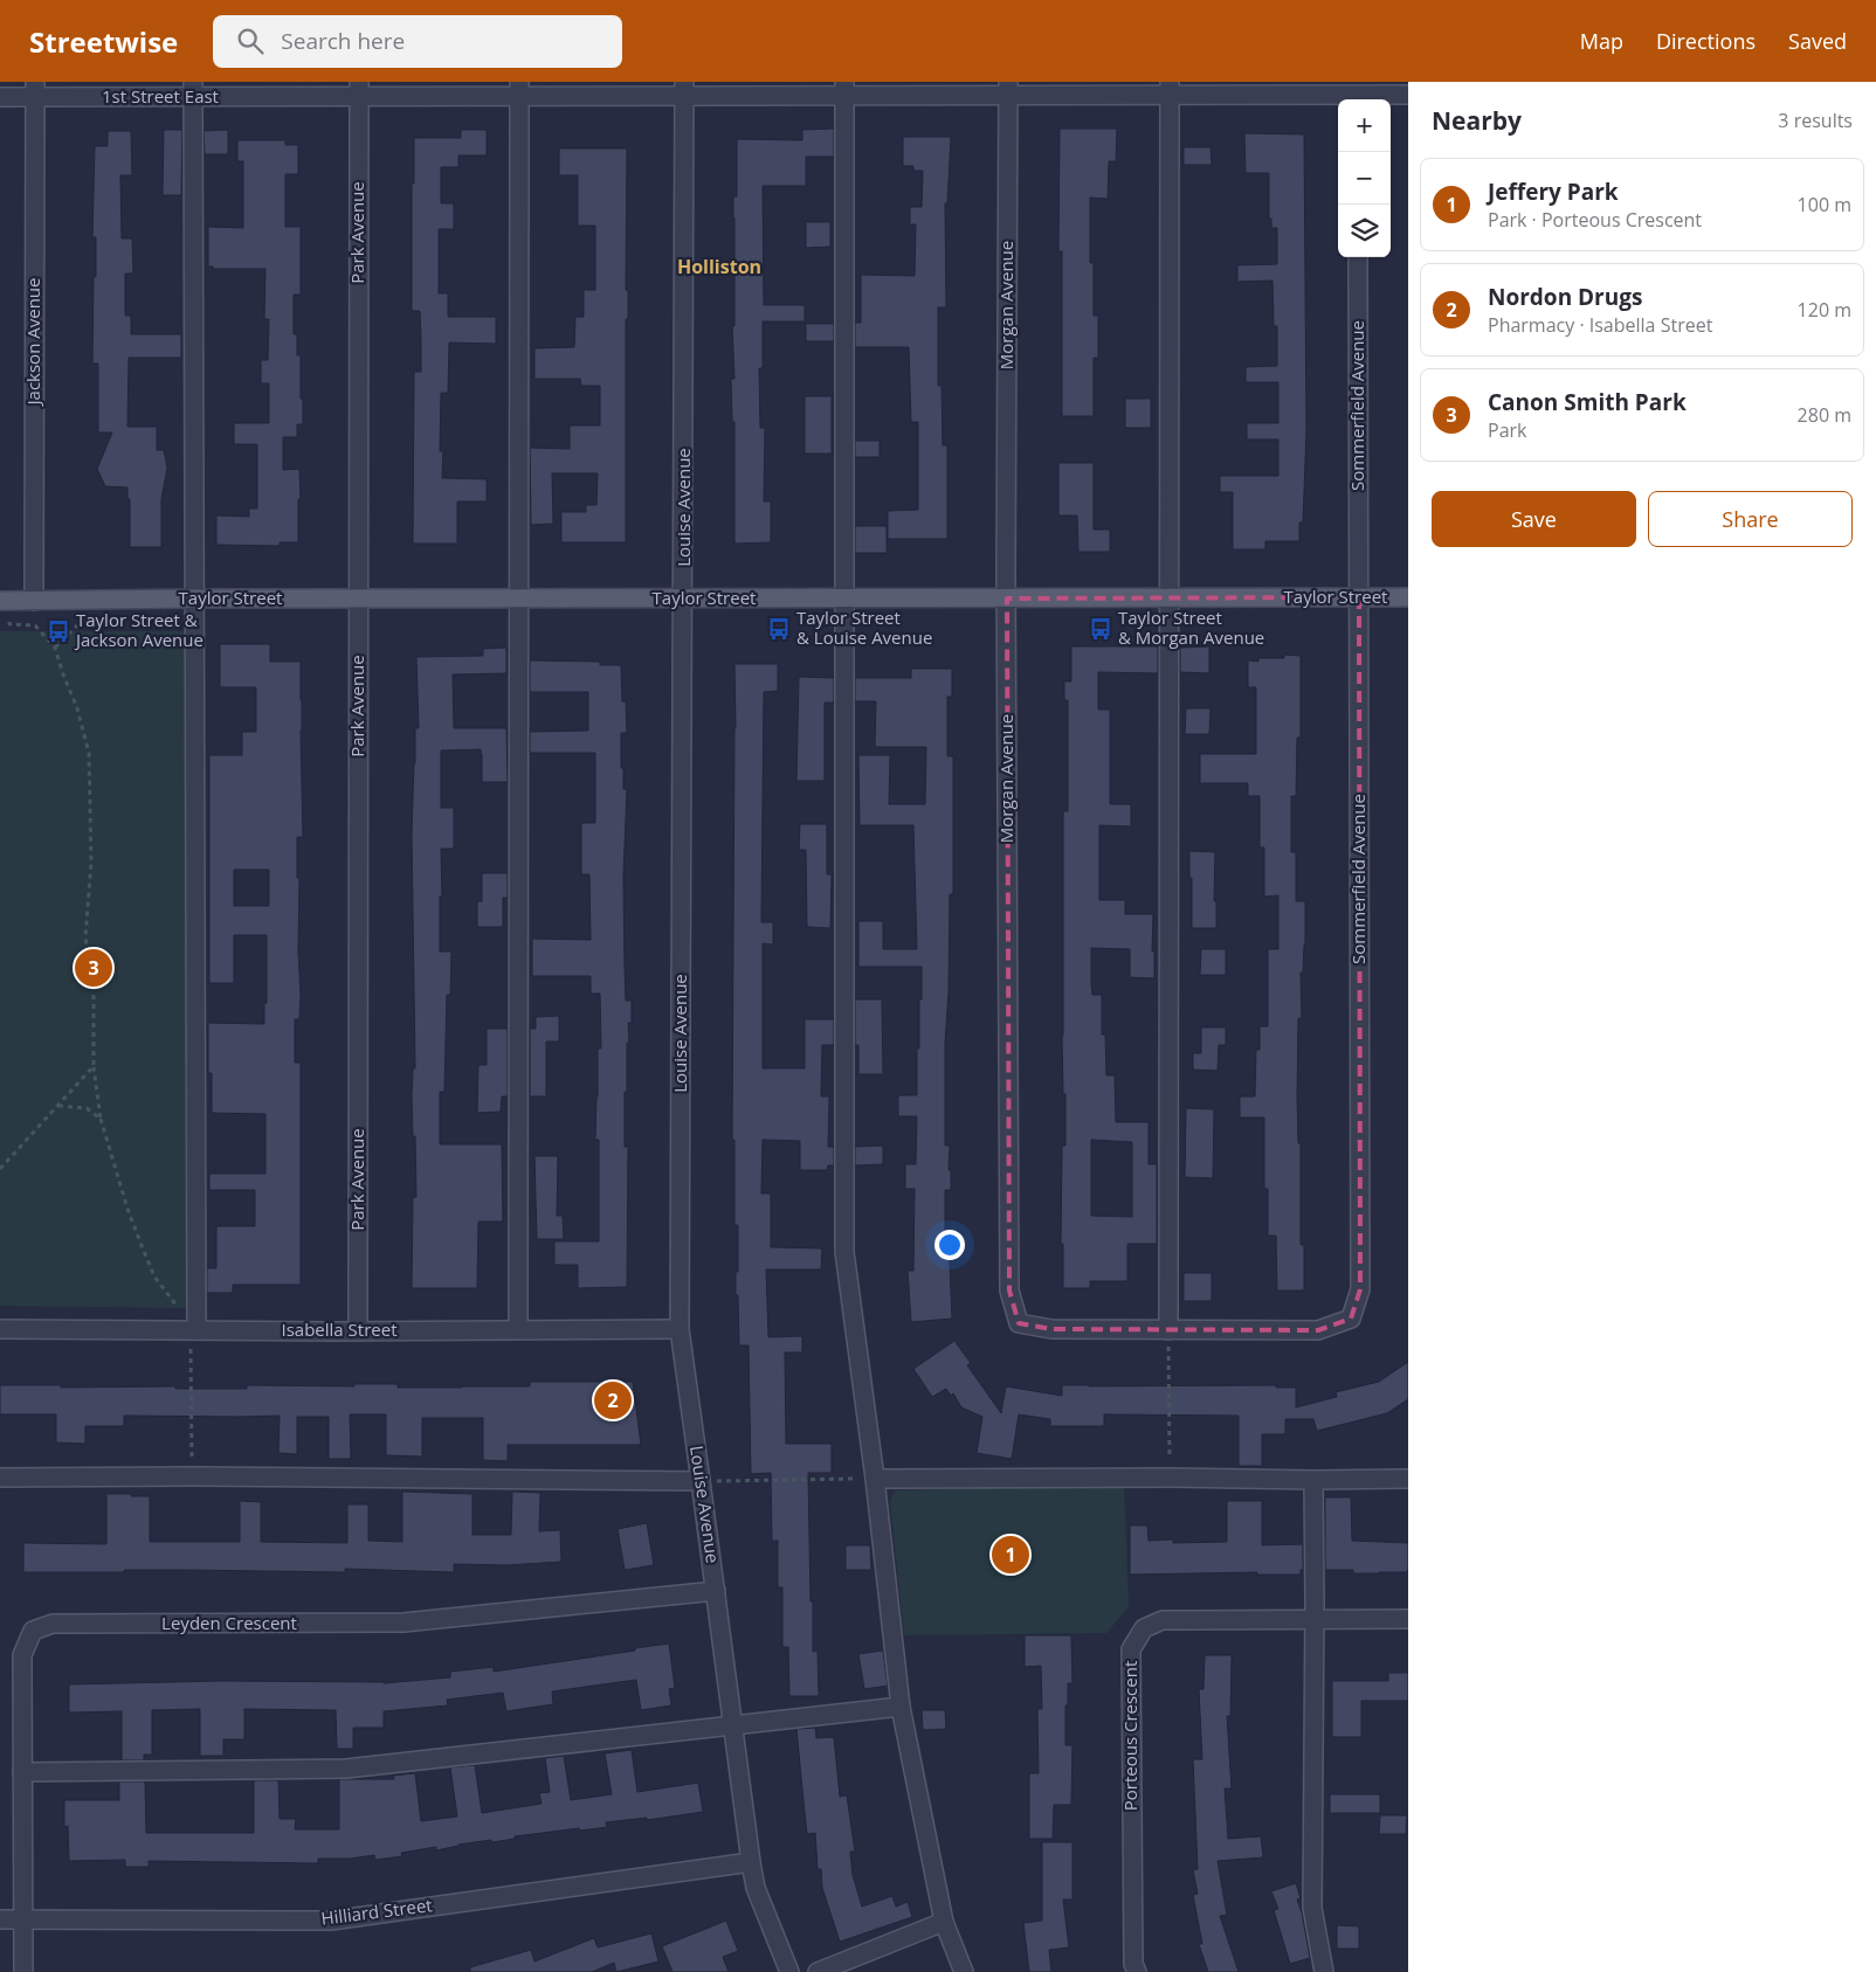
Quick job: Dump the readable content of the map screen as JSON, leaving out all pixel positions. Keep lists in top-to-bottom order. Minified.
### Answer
{"streets":{"main road":["Taylor Street"],"street":["1st Street East","Park Avenue","Morgan Avenue","Jackson Avenue","Sommerfield Avenue","Louise Avenue","Isabella Street","Leyden Crescent","Porteous Crescent","Hilliard Street"]},"crossings":[["1st Street East","Park Avenue"],["1st Street East","Morgan Avenue"],["1st Street East","Jackson Avenue"],["1st Street East","Louise Avenue"],["Park Avenue","Taylor Street"],["Park Avenue","Isabella Street"],["Morgan Avenue","Sommerfield Avenue"],["Morgan Avenue","Taylor Street"],["Jackson Avenue","Taylor Street"],["Sommerfield Avenue","Taylor Street"],["Louise Avenue","Taylor Street"],["Louise Avenue","Isabella Street"],["Louise Avenue","Leyden Crescent"],["Louise Avenue","Hilliard Street"],["Leyden Crescent","Hilliard Street"]],"districts":["Holliston"],"places":{"bus stop":["Taylor Street & Louise Avenue","Taylor Street & Morgan Avenue","Taylor Street & Jackson Avenue"]},"page":{"header":"Streetwise","search":"Search here","nav":["Map","Directions","Saved"],"heading":["Nearby","3 results"],"map_buttons":["+","−"],"list":[{"mark":"1","name":"Jeffery Park","note":"Park · Porteous Crescent","value":"100 m"},{"mark":"2","name":"Nordon Drugs","note":"Pharmacy · Isabella Street","value":"120 m"},{"mark":"3","name":"Canon Smith Park","note":"Park","value":"280 m"}],"buttons":["Save","Share"],"pins":["3","2","1"]}}
